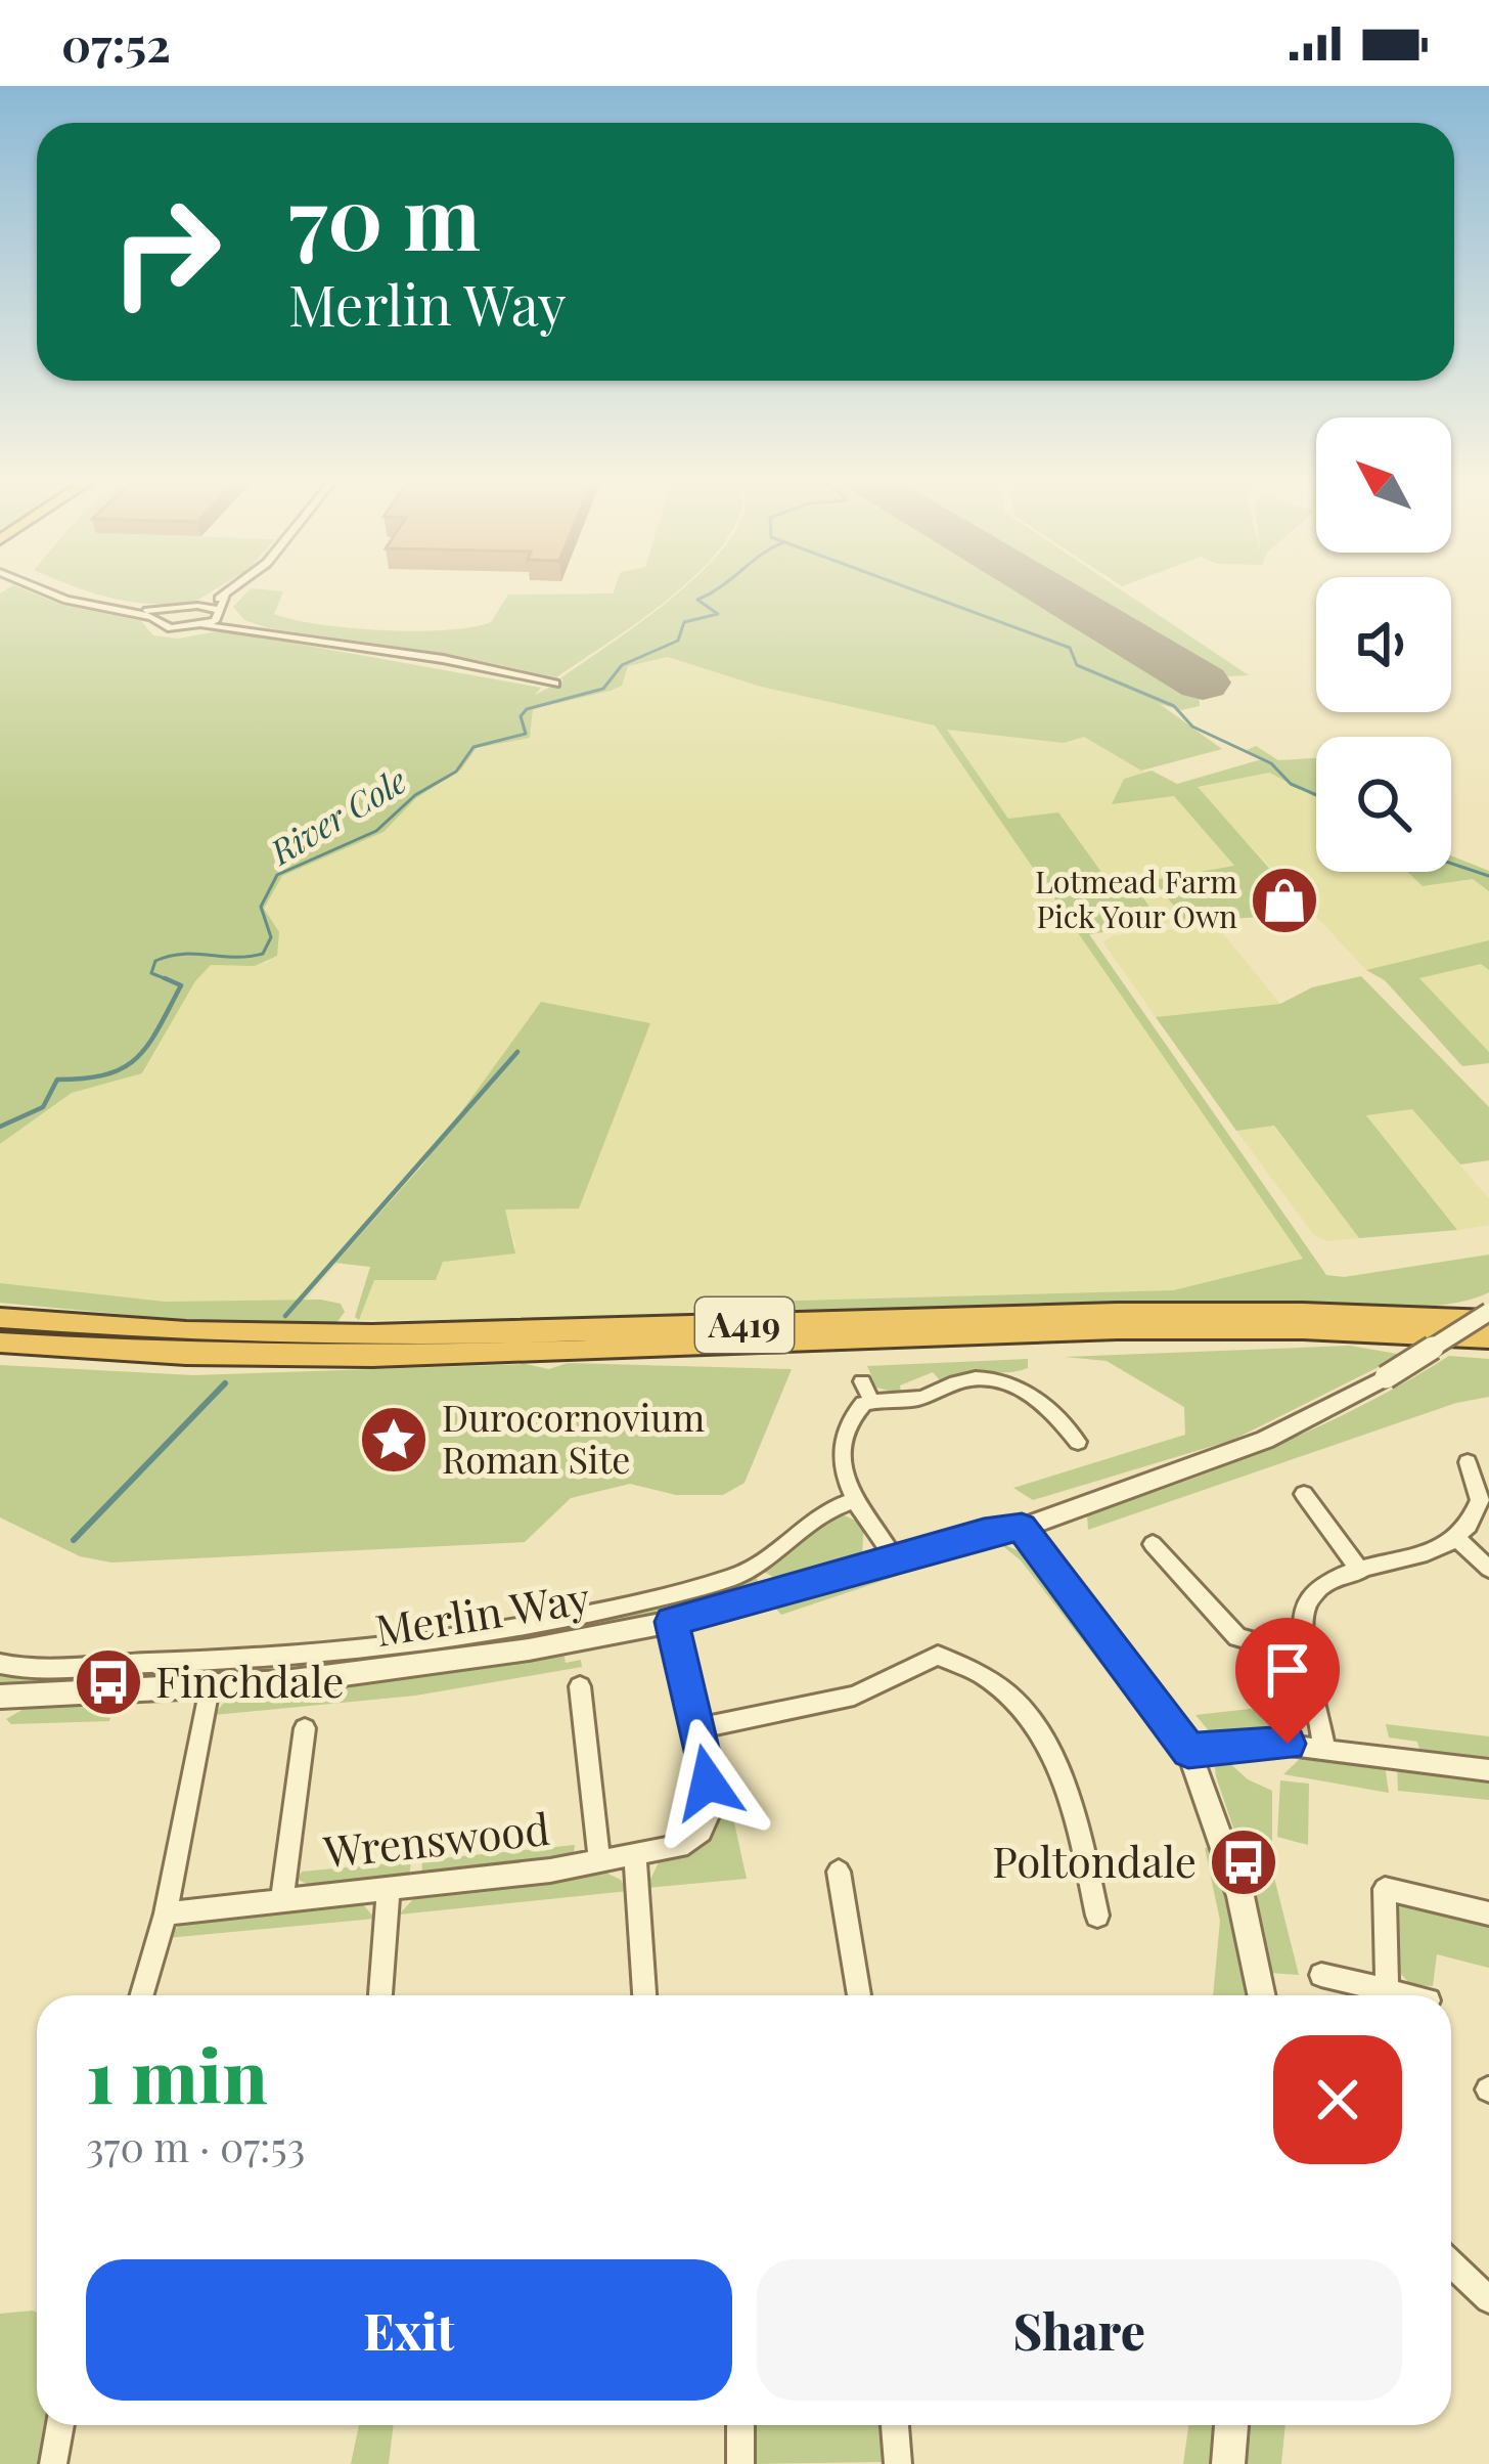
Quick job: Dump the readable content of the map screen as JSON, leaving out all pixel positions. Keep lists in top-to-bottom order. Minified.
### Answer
{"streets":{"highway":["A419"],"street":["Merlin Way","Wrenswood"]},"crossings":[["A419","Merlin Way"],["Merlin Way","Wrenswood"]],"water":["River Cole"],"places":{"shop":["Lotmead Farm Pick Your Own"],"place":["Durocornovium Roman Site"],"bus stop":["Finchdale","Poltondale"]},"north":"top left","page":{"status":"07:52","turn":["70 m","Merlin Way"],"heading":["1 min","370 m · 07:53"],"buttons":["Exit","Share"]}}
